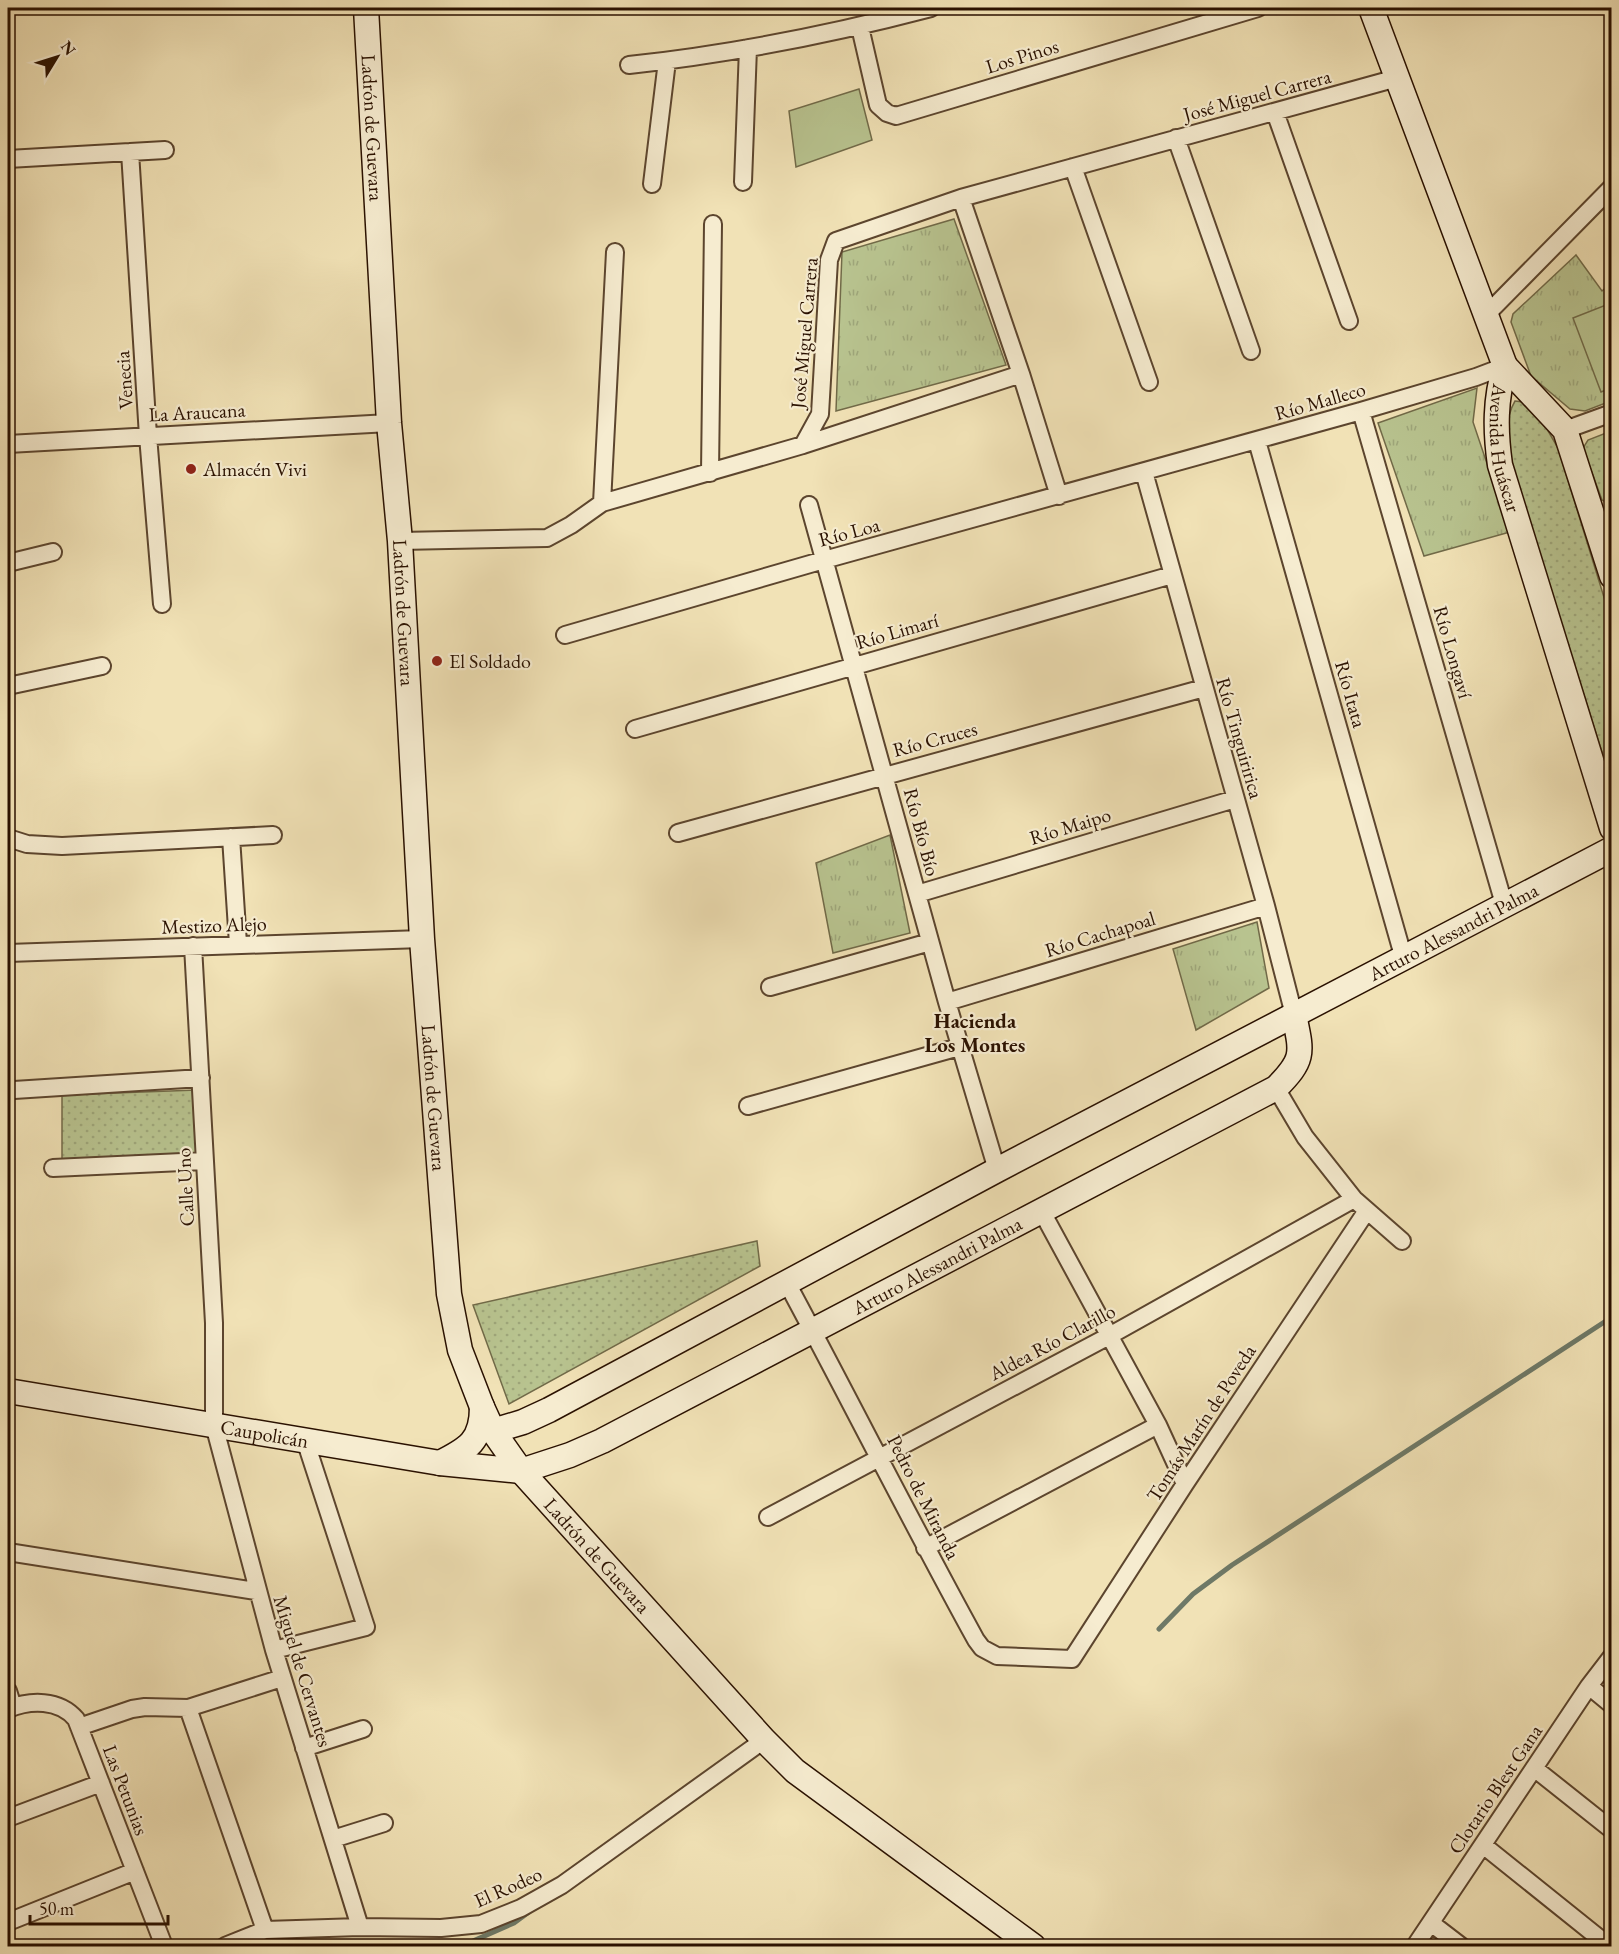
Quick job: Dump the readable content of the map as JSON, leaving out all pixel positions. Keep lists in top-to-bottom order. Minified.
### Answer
{"streets":{"street":["Los Pinos","José Miguel Carrera","Ladrón de Guevara","Venecia","Río Malleco","La Araucana","Avenida Huáscar","Río Loa","Río Limarí","Río Longaví","Río Itata","Río Tinguiririca","Río Cruces","Río Maipo","Río Bío Bío","Mestizo Alejo","Arturo Alessandri Palma","Río Cachapoal","Calle Uno","Aldea Río Clarillo","Tomás Marín de Poveda","Caupolicán","Pedro de Miranda","Miguel de Cervantes","Clotario Blest Gana","Las Petunias","El Rodeo"]},"crossings":[["José Miguel Carrera","Avenida Huáscar"],["Ladrón de Guevara","La Araucana"],["Ladrón de Guevara","Mestizo Alejo"],["Ladrón de Guevara","Arturo Alessandri Palma"],["Ladrón de Guevara","Caupolicán"],["Ladrón de Guevara","El Rodeo"],["Venecia","La Araucana"],["Río Malleco","Avenida Huáscar"],["Río Malleco","Río Loa"],["Río Malleco","Río Longaví"],["Río Malleco","Río Itata"],["Río Malleco","Río Tinguiririca"],["Río Loa","Río Tinguiririca"],["Río Loa","Río Bío Bío"],["Río Limarí","Río Tinguiririca"],["Río Limarí","Río Bío Bío"],["Río Longaví","Arturo Alessandri Palma"],["Río Itata","Arturo Alessandri Palma"],["Río Tinguiririca","Río Cruces"],["Río Tinguiririca","Río Maipo"],["Río Tinguiririca","Arturo Alessandri Palma"],["Río Tinguiririca","Río Cachapoal"],["Río Cruces","Río Bío Bío"],["Río Maipo","Río Bío Bío"],["Río Bío Bío","Arturo Alessandri Palma"],["Río Bío Bío","Río Cachapoal"],["Mestizo Alejo","Calle Uno"],["Arturo Alessandri Palma","Caupolicán"],["Arturo Alessandri Palma","Pedro de Miranda"],["Calle Uno","Caupolicán"],["Calle Uno","Miguel de Cervantes"],["Aldea Río Clarillo","Pedro de Miranda"],["Tomás Marín de Poveda","Pedro de Miranda"],["Caupolicán","Miguel de Cervantes"],["Miguel de Cervantes","El Rodeo"]],"districts":["Hacienda Los Montes"],"places":["Almacén Vivi","El Soldado"],"scale_bar":"50 m","north":"top right"}
